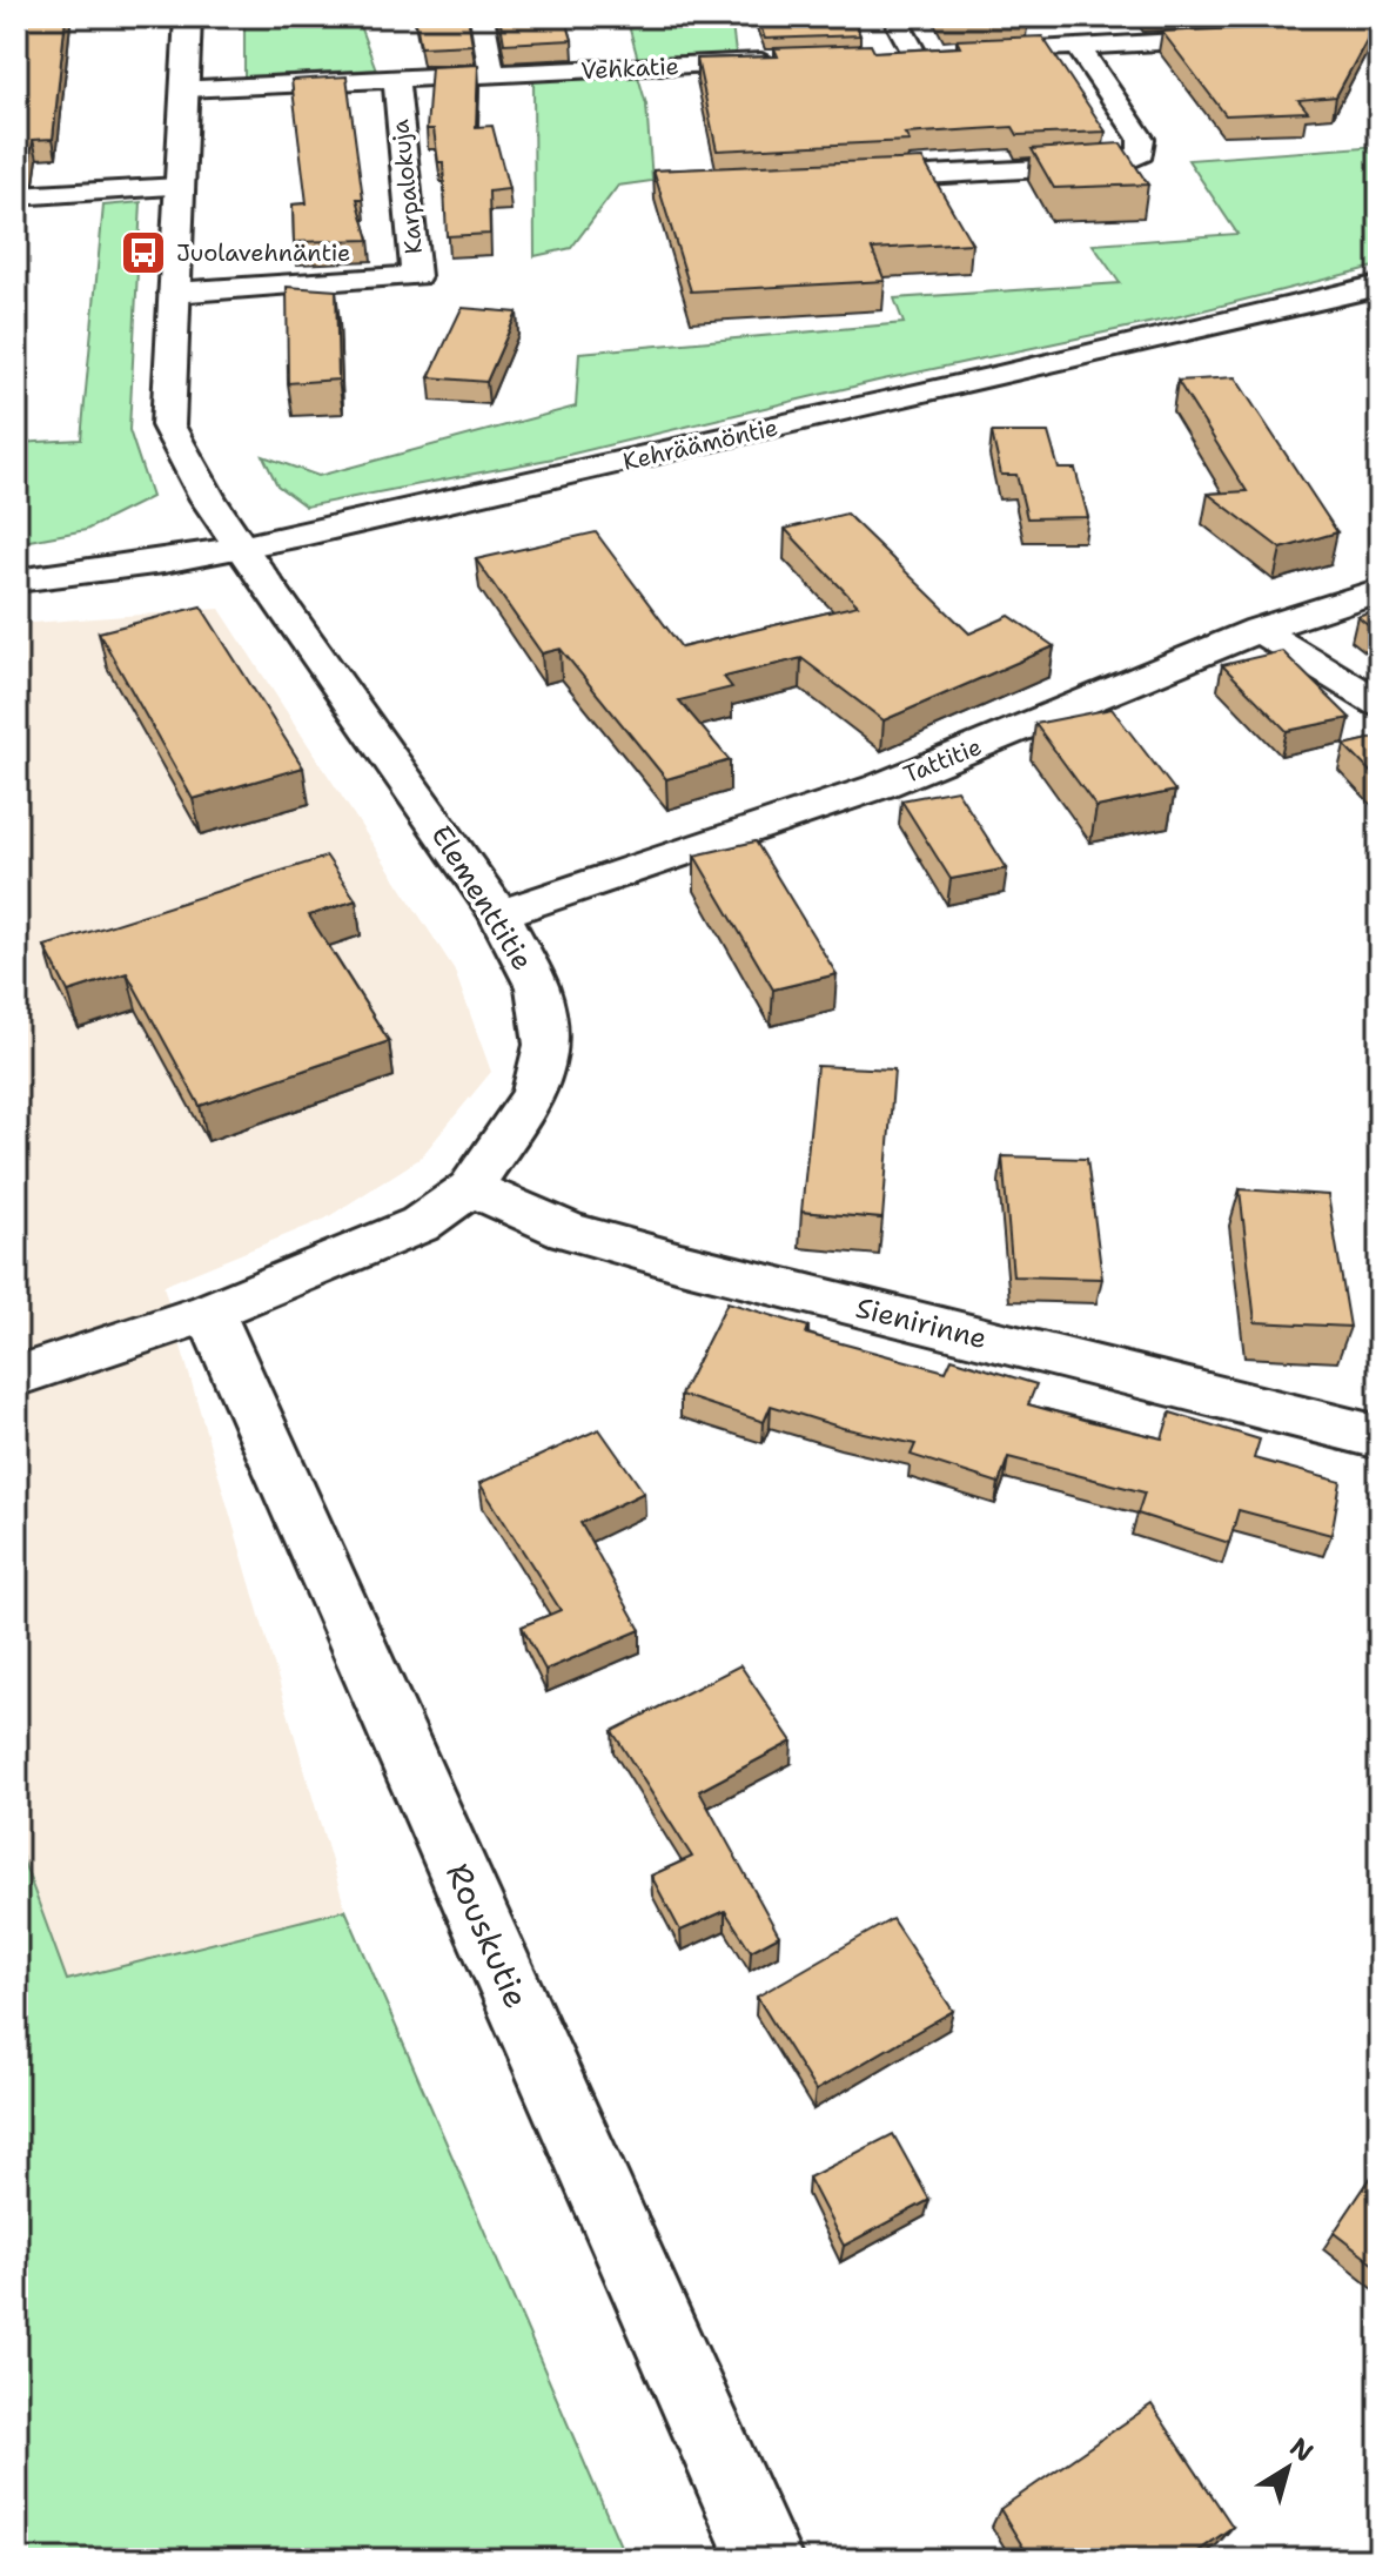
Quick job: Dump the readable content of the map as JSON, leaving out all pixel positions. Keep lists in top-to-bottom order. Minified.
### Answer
{"streets":{"street":["Vehkatie","Karpalokuja","Kehräämöntie","Tattitie","Elementtitie","Sienirinne","Rouskutie"]},"crossings":[["Vehkatie","Karpalokuja"],["Kehräämöntie","Elementtitie"],["Tattitie","Elementtitie"],["Elementtitie","Sienirinne"],["Elementtitie","Rouskutie"]],"places":{"bus stop":["Juolavehnäntie"]},"north":"top right"}
